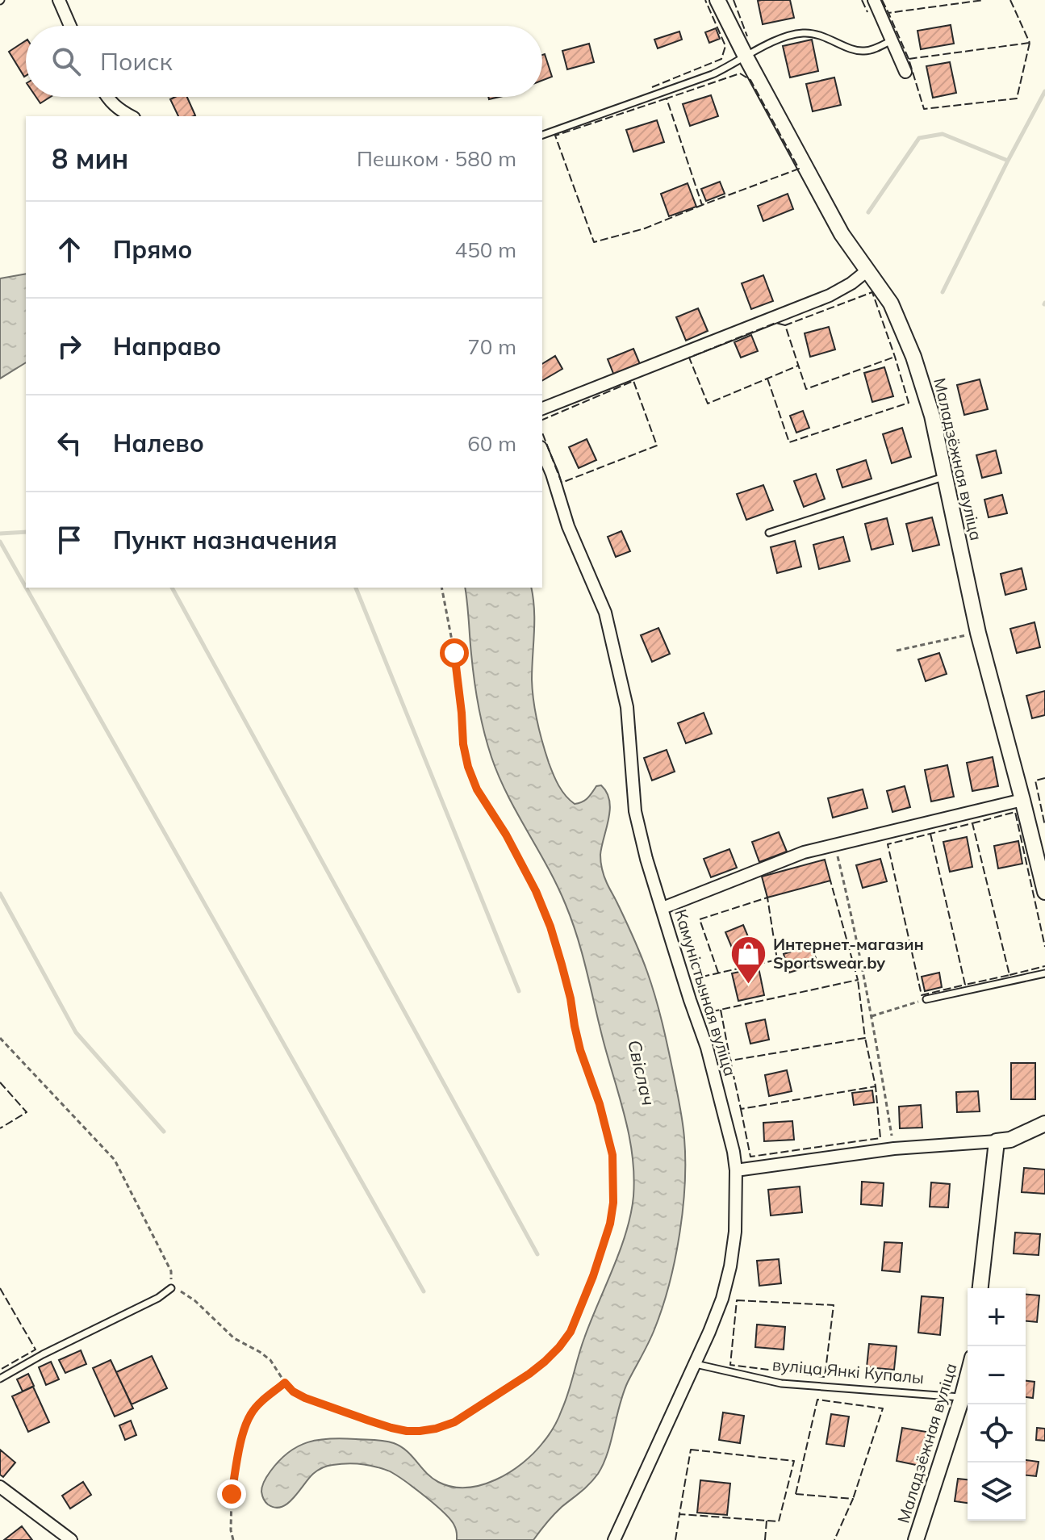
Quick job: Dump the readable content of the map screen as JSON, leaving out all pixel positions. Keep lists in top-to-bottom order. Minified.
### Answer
{"streets":{"street":["Маладзёжная вуліца","Камуністычная вуліца"],"lane":["вуліца Янкі Купалы"]},"crossings":[["Маладзёжная вуліца","вуліца Янкі Купалы"],["Камуністычная вуліца","вуліца Янкі Купалы"]],"water":["Свіслач"],"places":{"shop":["Интернет-магазин Sportswear.by"]},"page":{"search":"Поиск","heading":["8 мин","Пешком · 580 m"],"list":[["Прямо","450 m"],["Направо","70 m"],["Налево","60 m"],"Пункт назначения"],"map_buttons":["+","−"]}}
